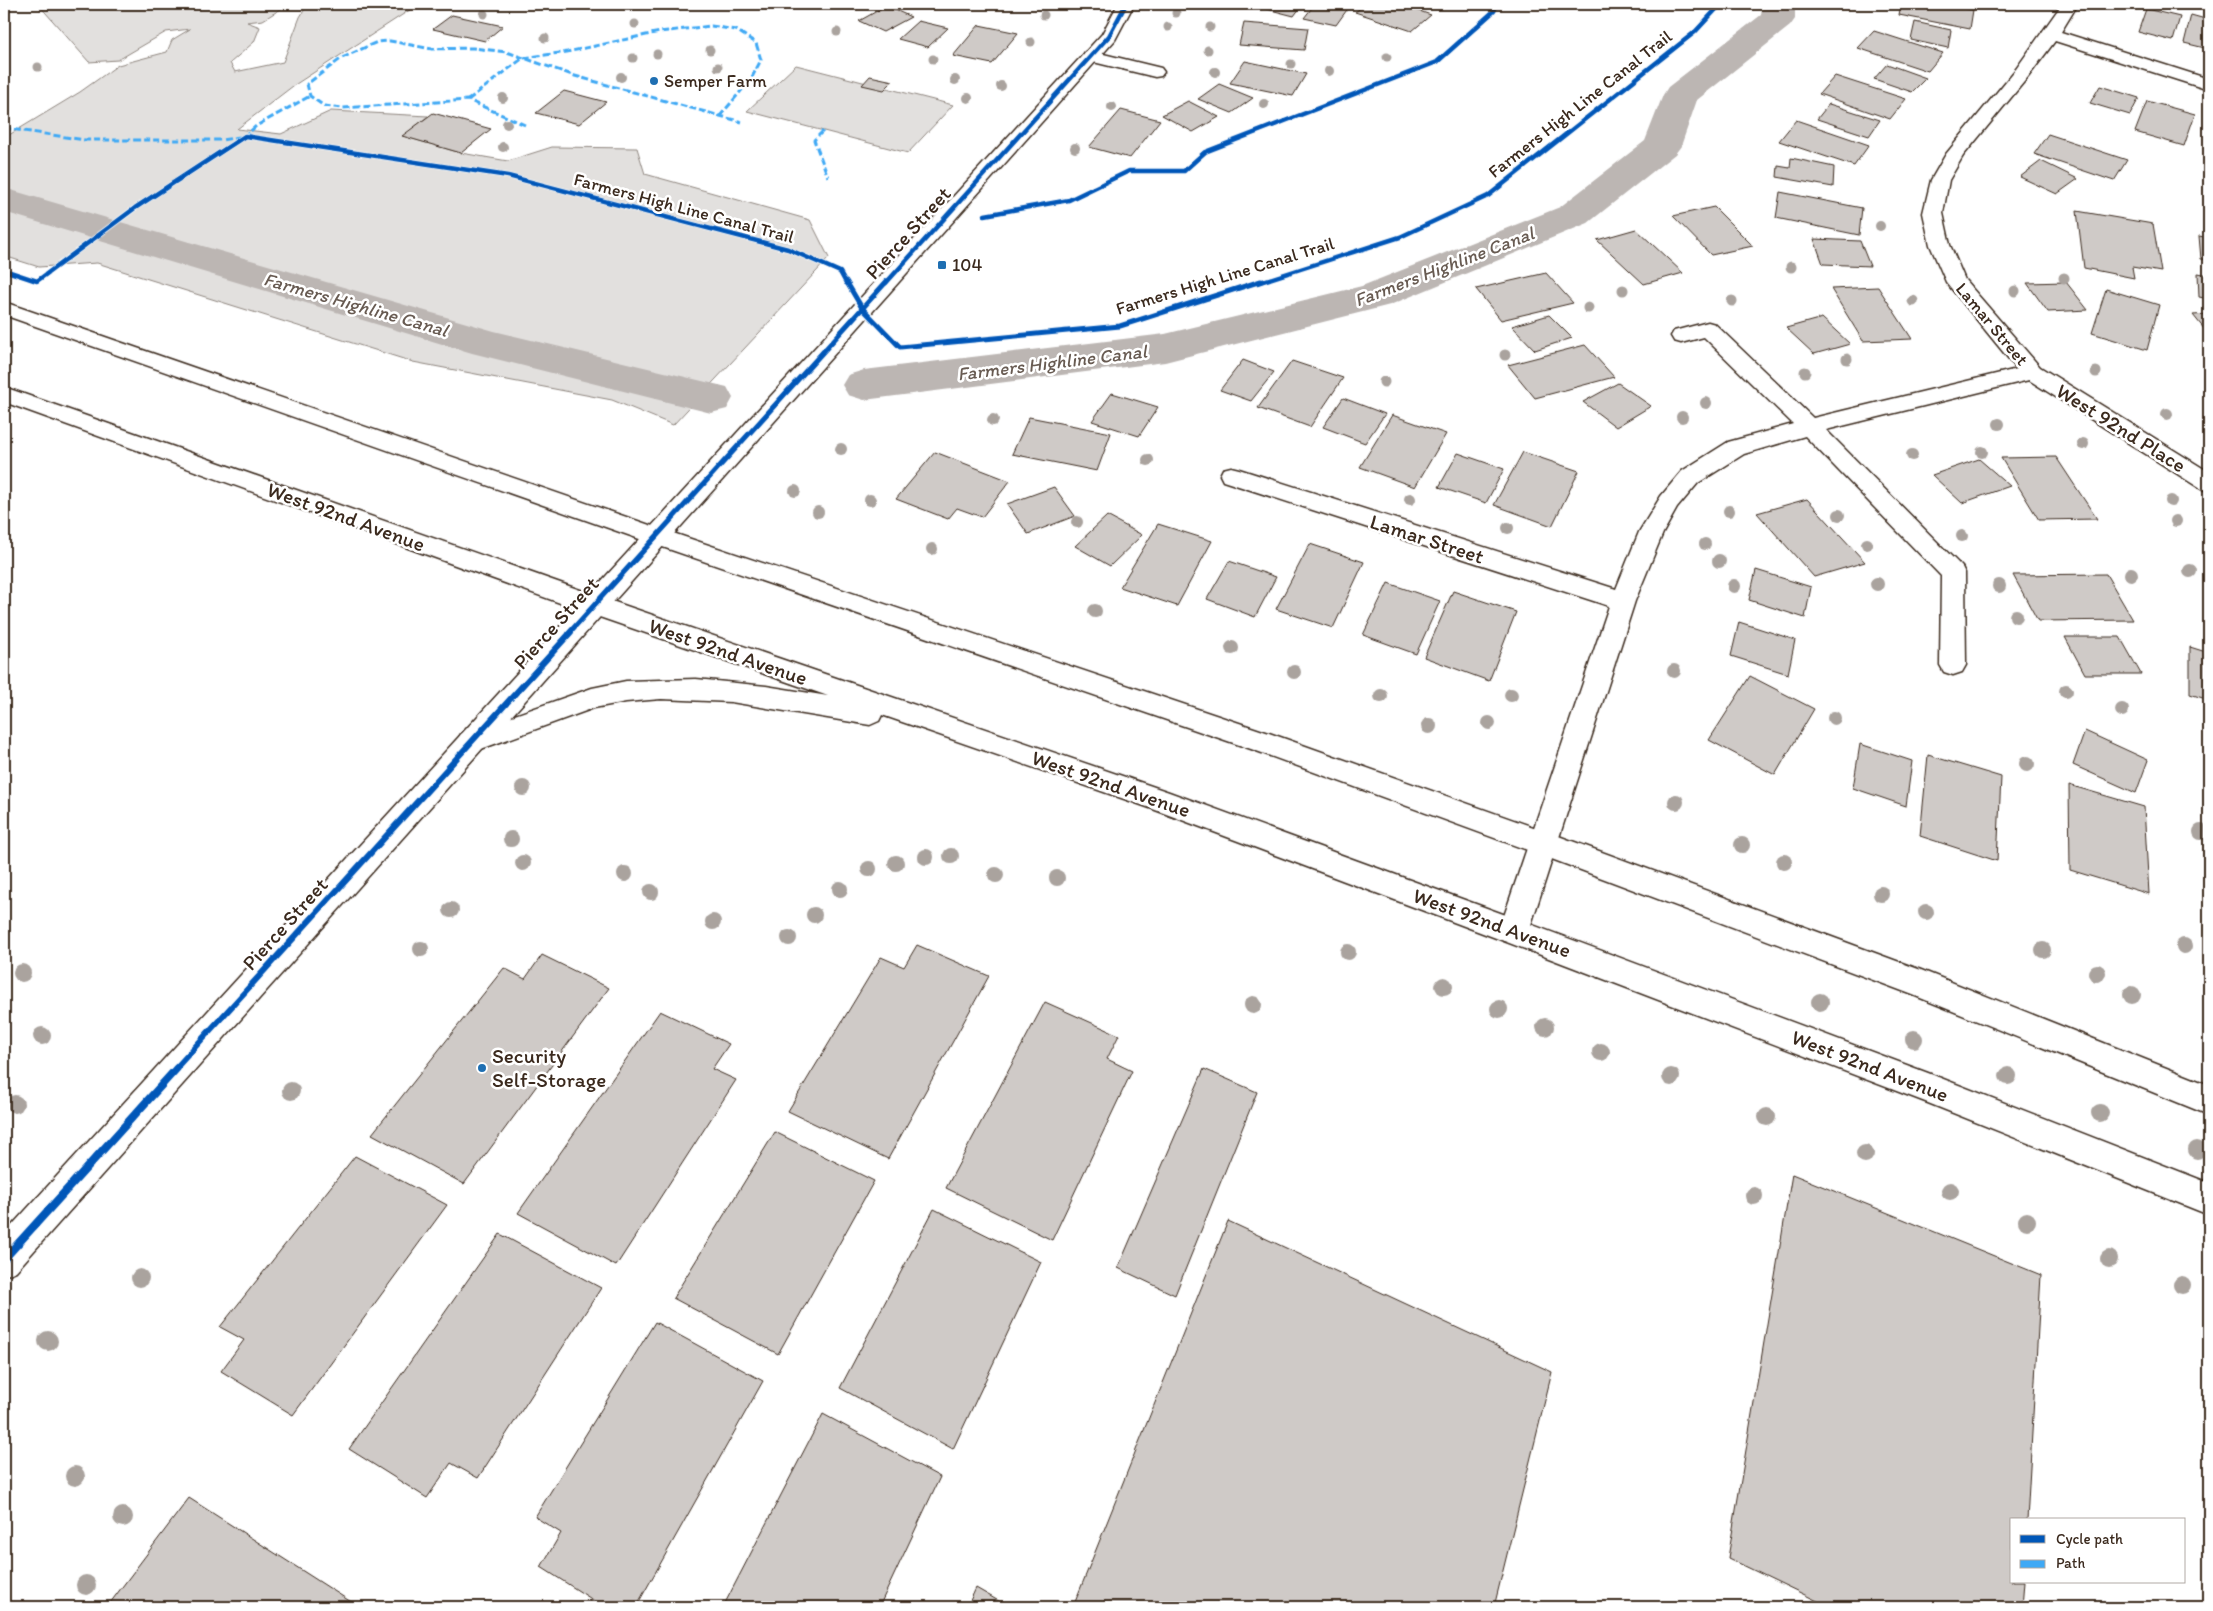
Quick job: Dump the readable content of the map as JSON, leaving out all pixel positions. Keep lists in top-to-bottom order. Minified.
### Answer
{"streets":{"street":["Pierce Street","Lamar Street","West 92nd Place","West 92nd Avenue"],"cycle path":["Farmers High Line Canal Trail"]},"crossings":[["Pierce Street","West 92nd Avenue"],["Lamar Street","West 92nd Place"],["Lamar Street","West 92nd Avenue"]],"water":["Farmers Highline Canal"],"places":{"other":["Semper Farm","Security Self-Storage"],"transit":["104"]},"legend":["Cycle path","Path"]}
